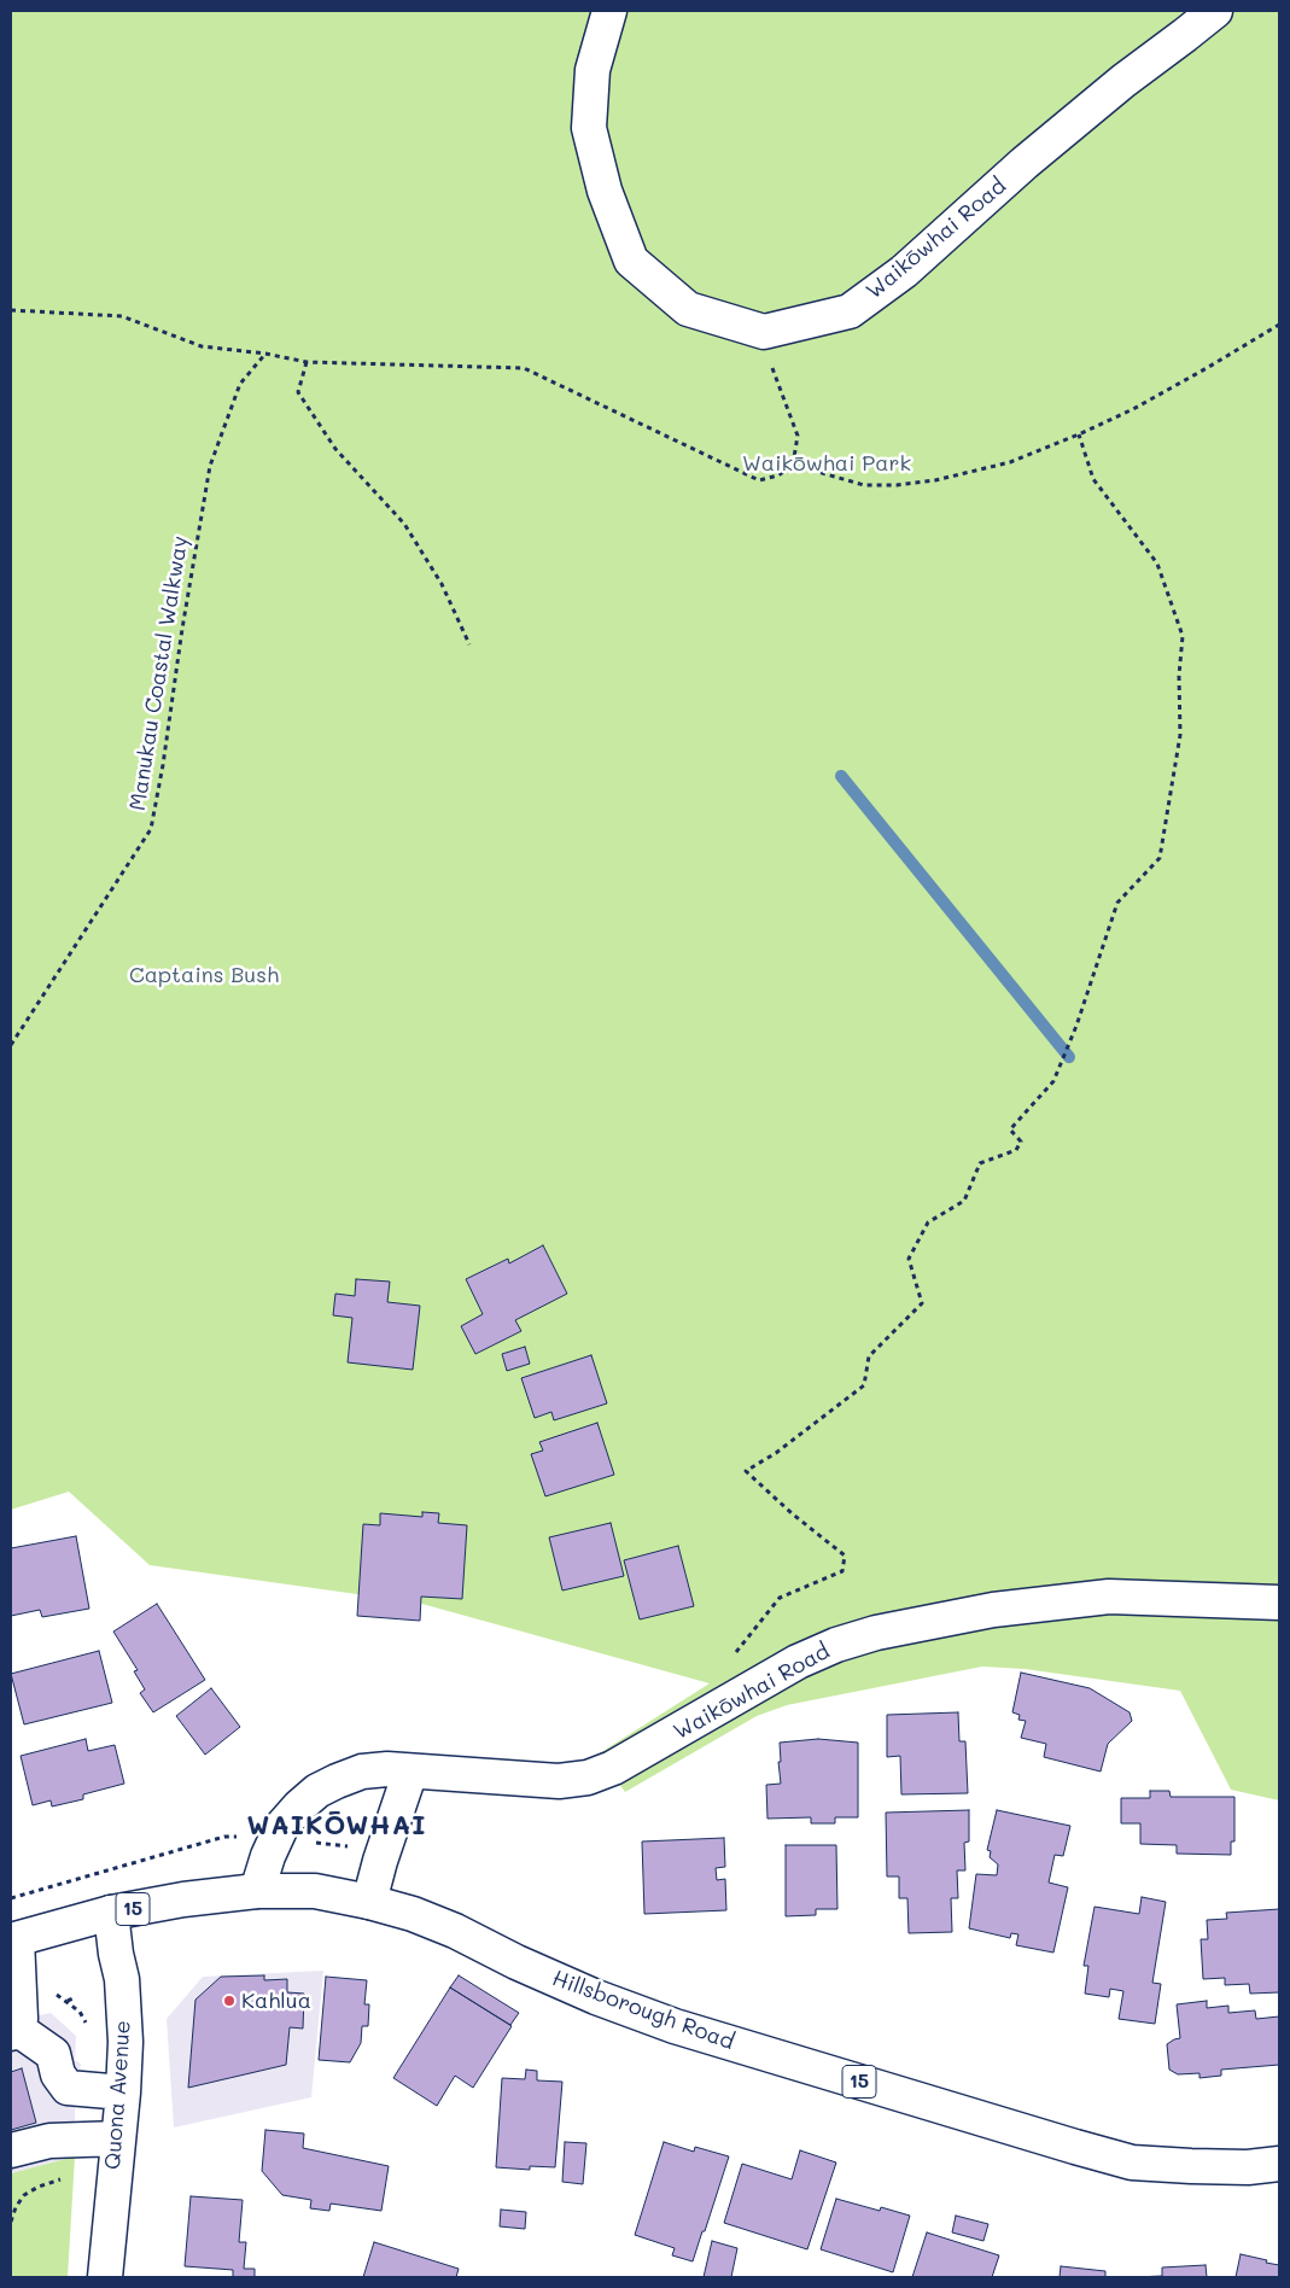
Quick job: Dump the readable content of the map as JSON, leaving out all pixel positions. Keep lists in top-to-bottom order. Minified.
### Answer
{"streets":{"main road":["Waikōwhai Road","15","Hillsborough Road","Quona Avenue"],"path":["Manukau Coastal Walkway"]},"crossings":[["Waikōwhai Road","Hillsborough Road"],["Hillsborough Road","Quona Avenue"]],"districts":["WAIKŌWHAI"],"parks":["Waikōwhai Park","Captains Bush"],"places":["Kahlua"]}
